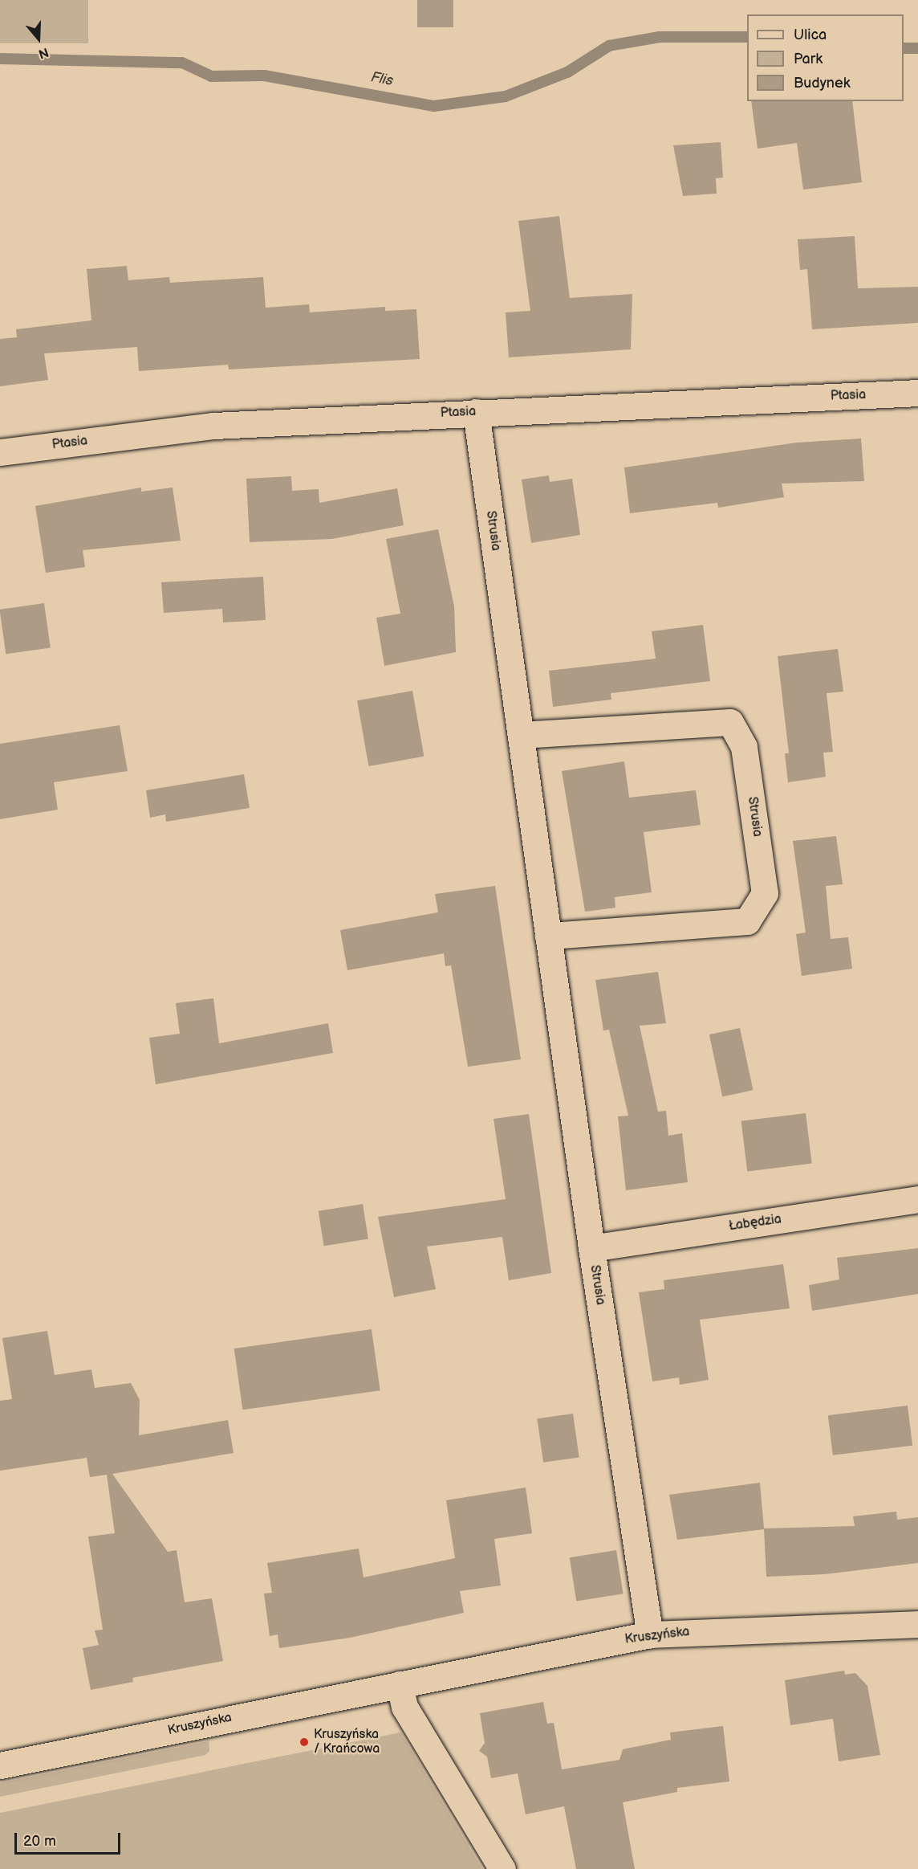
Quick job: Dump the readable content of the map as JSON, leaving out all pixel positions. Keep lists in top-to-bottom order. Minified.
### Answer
{"streets":{"street":["Ptasia","Strusia","Łabędzia","Kruszyńska"]},"crossings":[["Ptasia","Strusia"],["Strusia","Łabędzia"],["Strusia","Kruszyńska"]],"water":["Flis"],"places":["Kruszyńska / Krańcowa"],"legend":["Ulica","Park","Budynek"],"scale_bar":"20 m","north":"bottom"}
